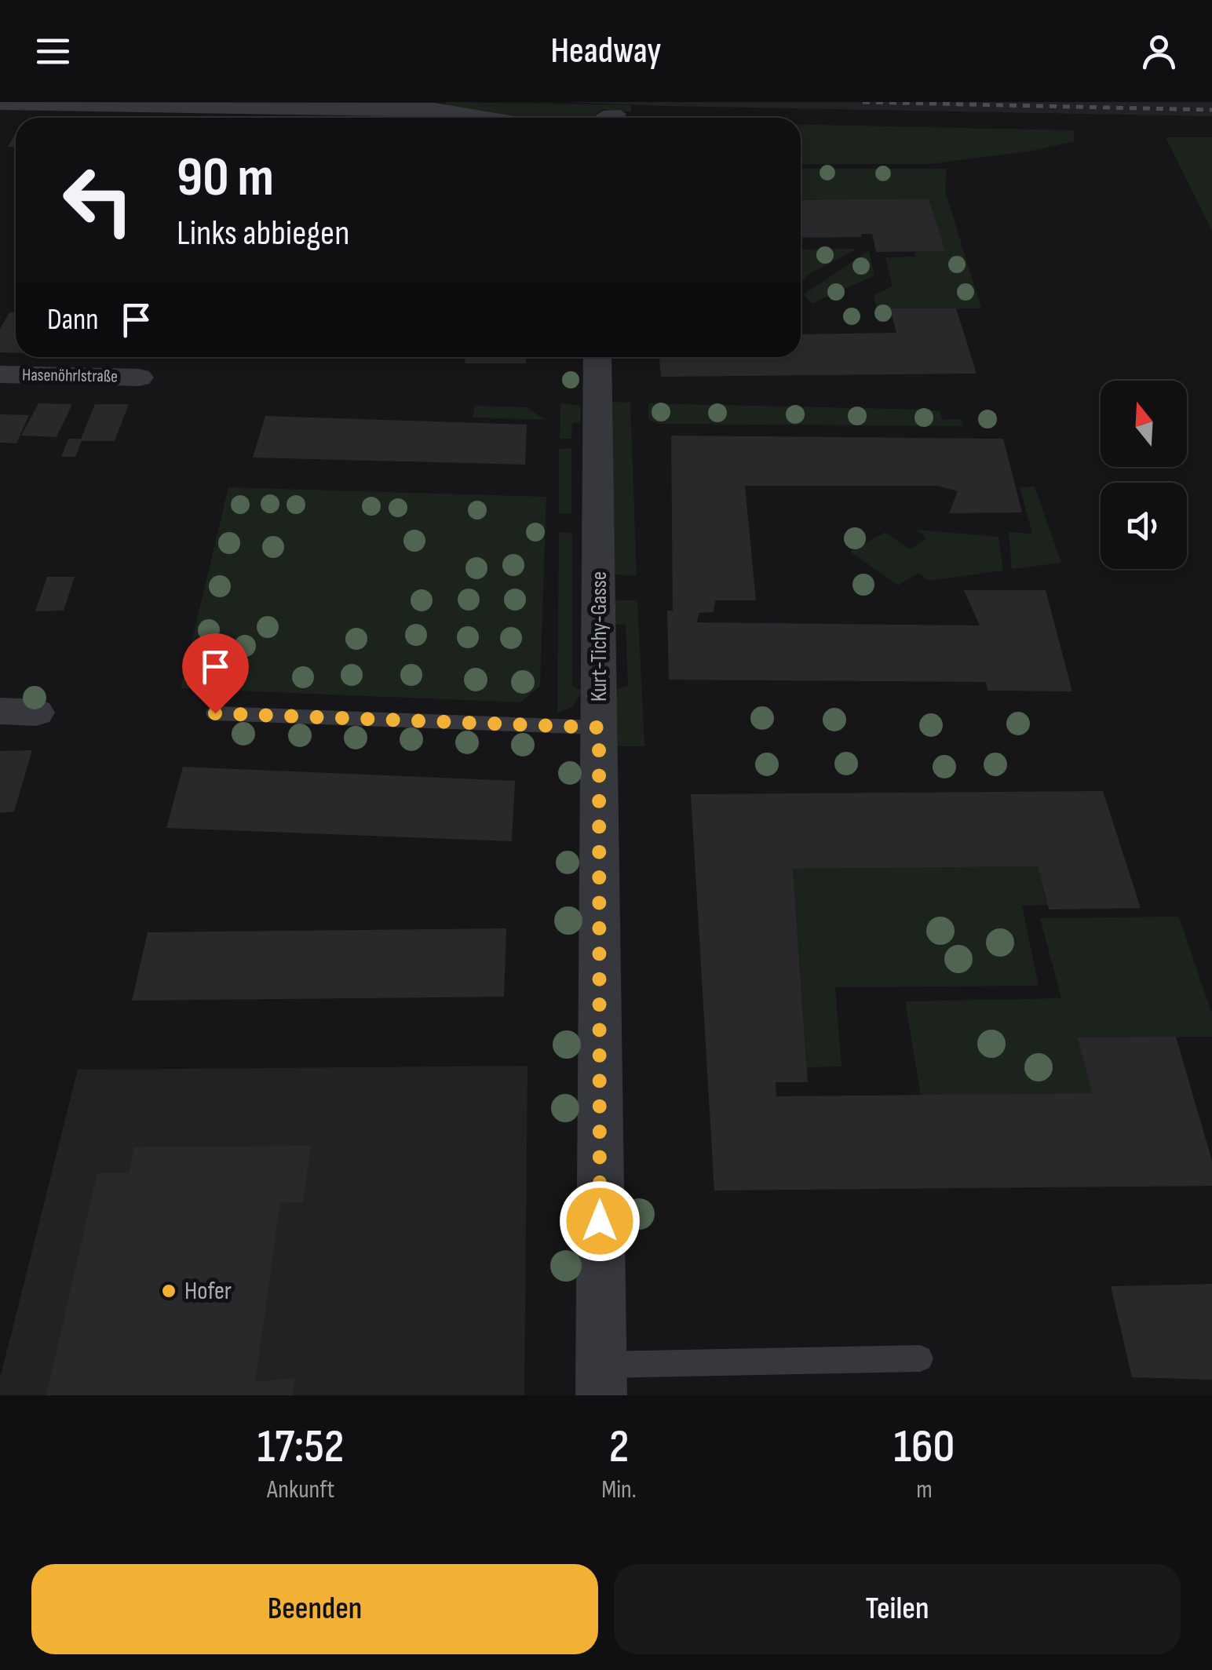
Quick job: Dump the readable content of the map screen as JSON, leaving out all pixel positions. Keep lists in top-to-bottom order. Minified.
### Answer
{"streets":{"street":["Hasenöhrlstraße","Kurt-Tichy-Gasse"]},"places":["Hofer"],"north":"top","page":{"header":"Headway","turn":["90 m","Links abbiegen"],"then":"Dann","eta":["17:52","Ankunft","2","Min.","160","m"],"buttons":["Beenden","Teilen"]}}
